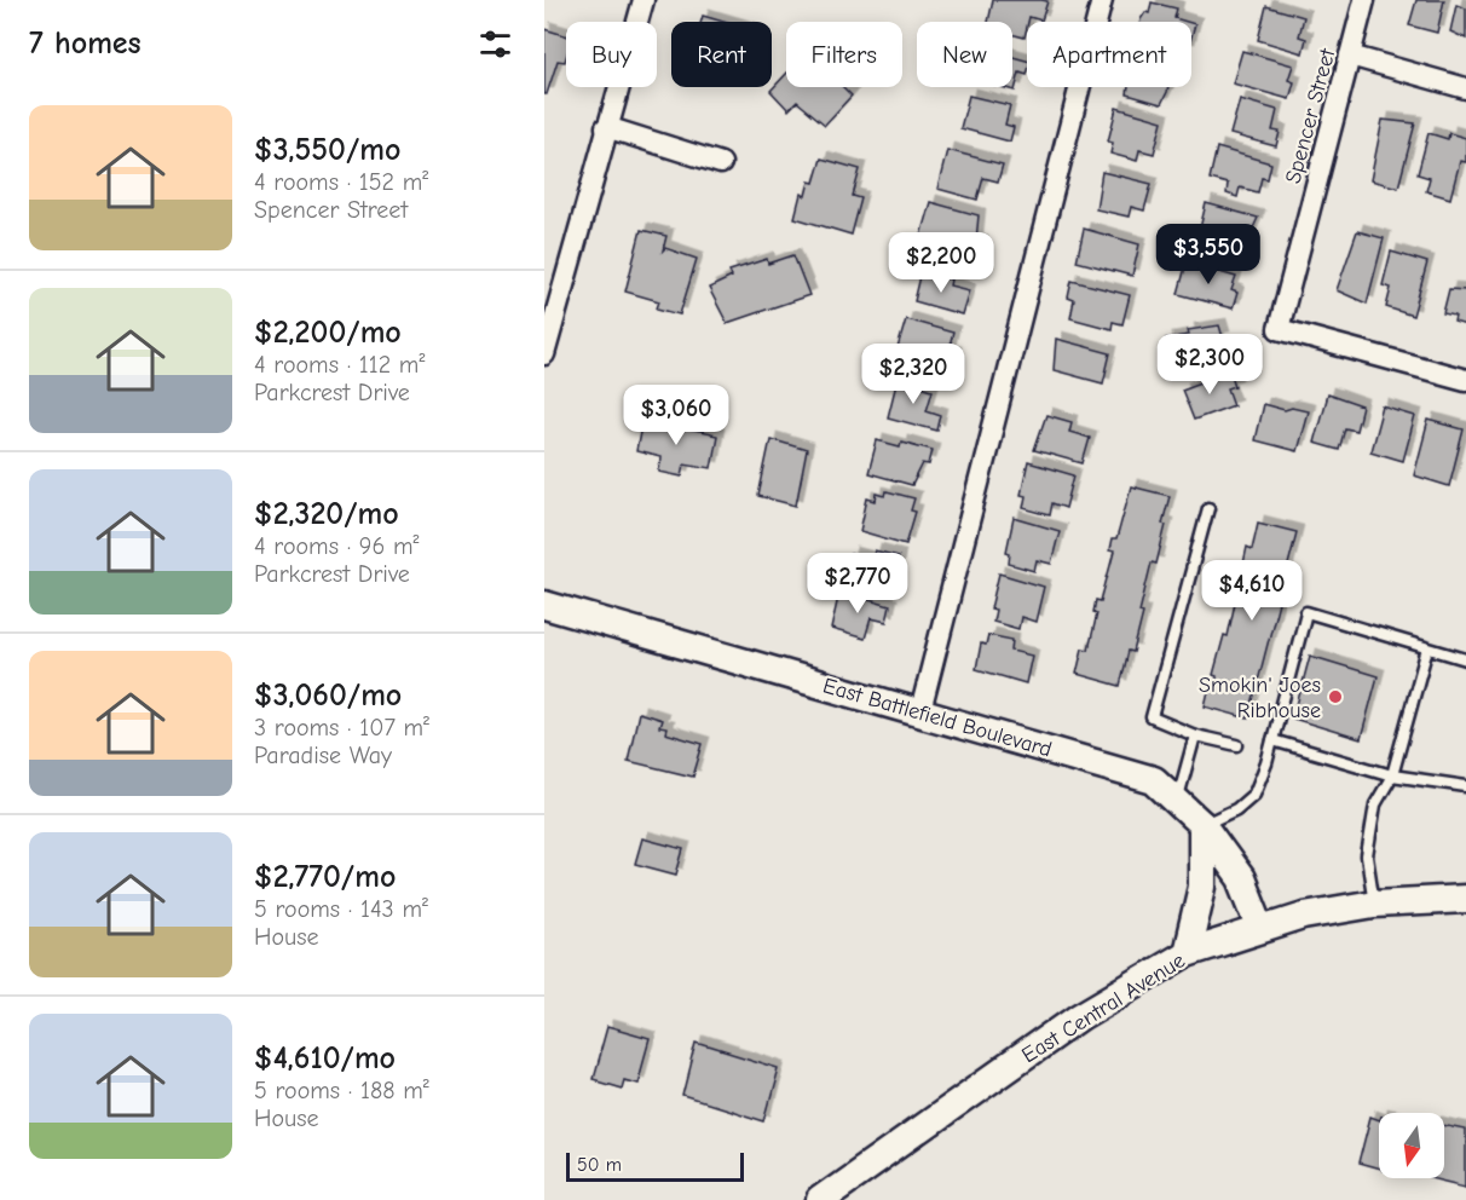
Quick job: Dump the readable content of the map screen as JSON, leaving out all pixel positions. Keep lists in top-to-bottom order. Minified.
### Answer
{"streets":{"street":["Spencer Street","East Battlefield Boulevard","East Central Avenue"]},"crossings":[["East Battlefield Boulevard","East Central Avenue"]],"places":["Smokin' Joes Ribhouse"],"scale_bar":"50 m","north":"bottom","page":{"heading":"7 homes","chip":["Buy","Rent","Filters","New","Apartment"],"list":[{"name":"$3,550/mo","note":"4 rooms · 152 m² · Spencer Street"},{"name":"$2,200/mo","note":"4 rooms · 112 m² · Parkcrest Drive"},{"name":"$2,320/mo","note":"4 rooms · 96 m² · Parkcrest Drive"},{"name":"$3,060/mo","note":"3 rooms · 107 m² · Paradise Way"},{"name":"$2,770/mo","note":"5 rooms · 143 m² · House"},{"name":"$4,610/mo","note":"5 rooms · 188 m² · House"}],"price":["$3,550","$2,200","$2,300","$2,320","$3,060","$2,770","$4,610"],"scale":"50 m"}}
